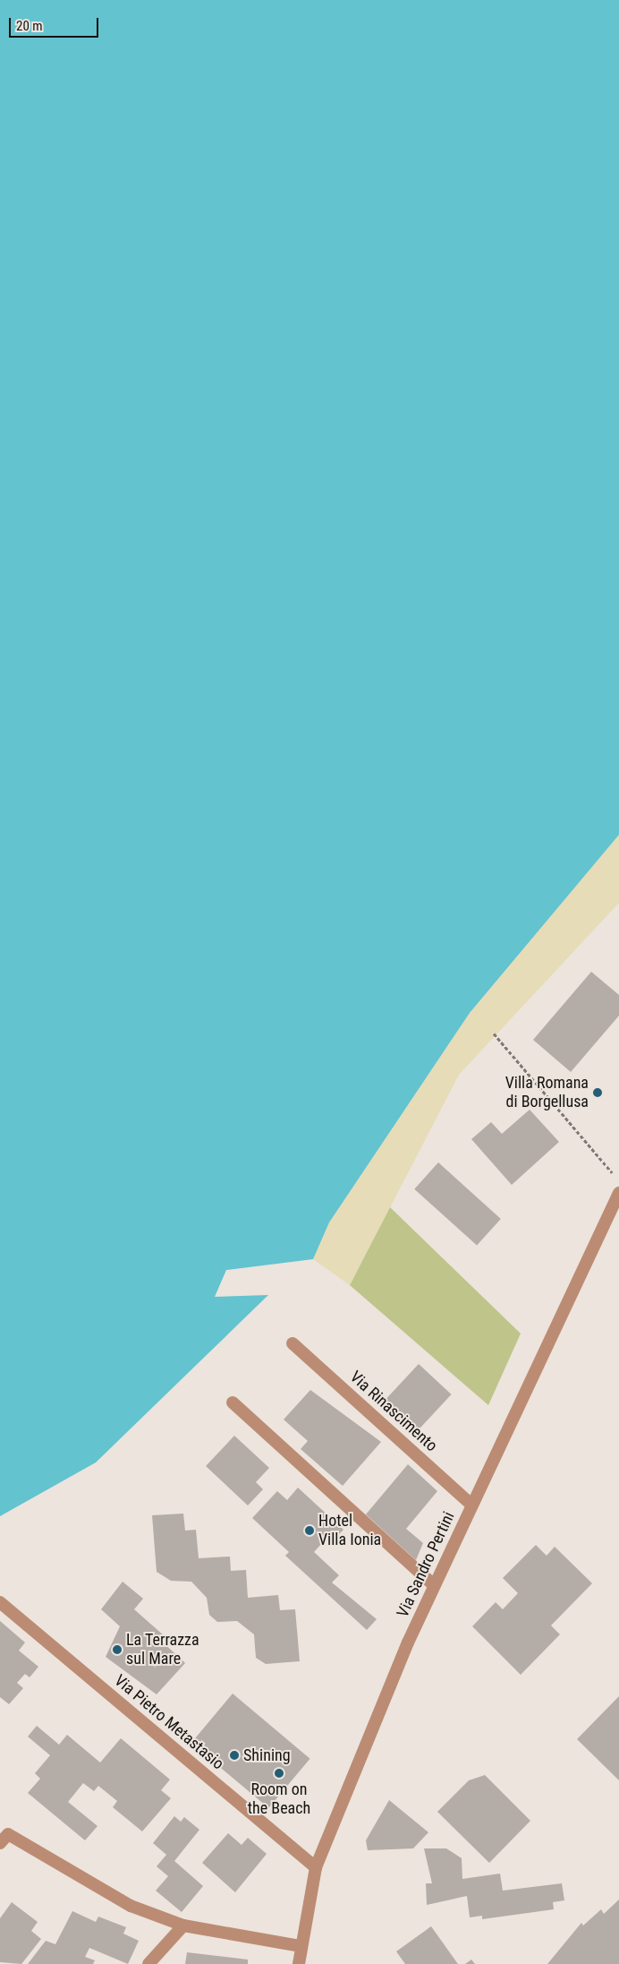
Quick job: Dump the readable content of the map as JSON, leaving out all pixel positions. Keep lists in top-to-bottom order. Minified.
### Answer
{"streets":{"street":["Via Rinascimento","Via Sandro Pertini","Via Pietro Metastasio"]},"crossings":[["Via Rinascimento","Via Sandro Pertini"],["Via Sandro Pertini","Via Pietro Metastasio"]],"places":["Villa Romana di Borgellusa","Hotel Villa Ionia","La Terrazza sul Mare","Shining","Room on the Beach"],"scale_bar":"20 m"}
